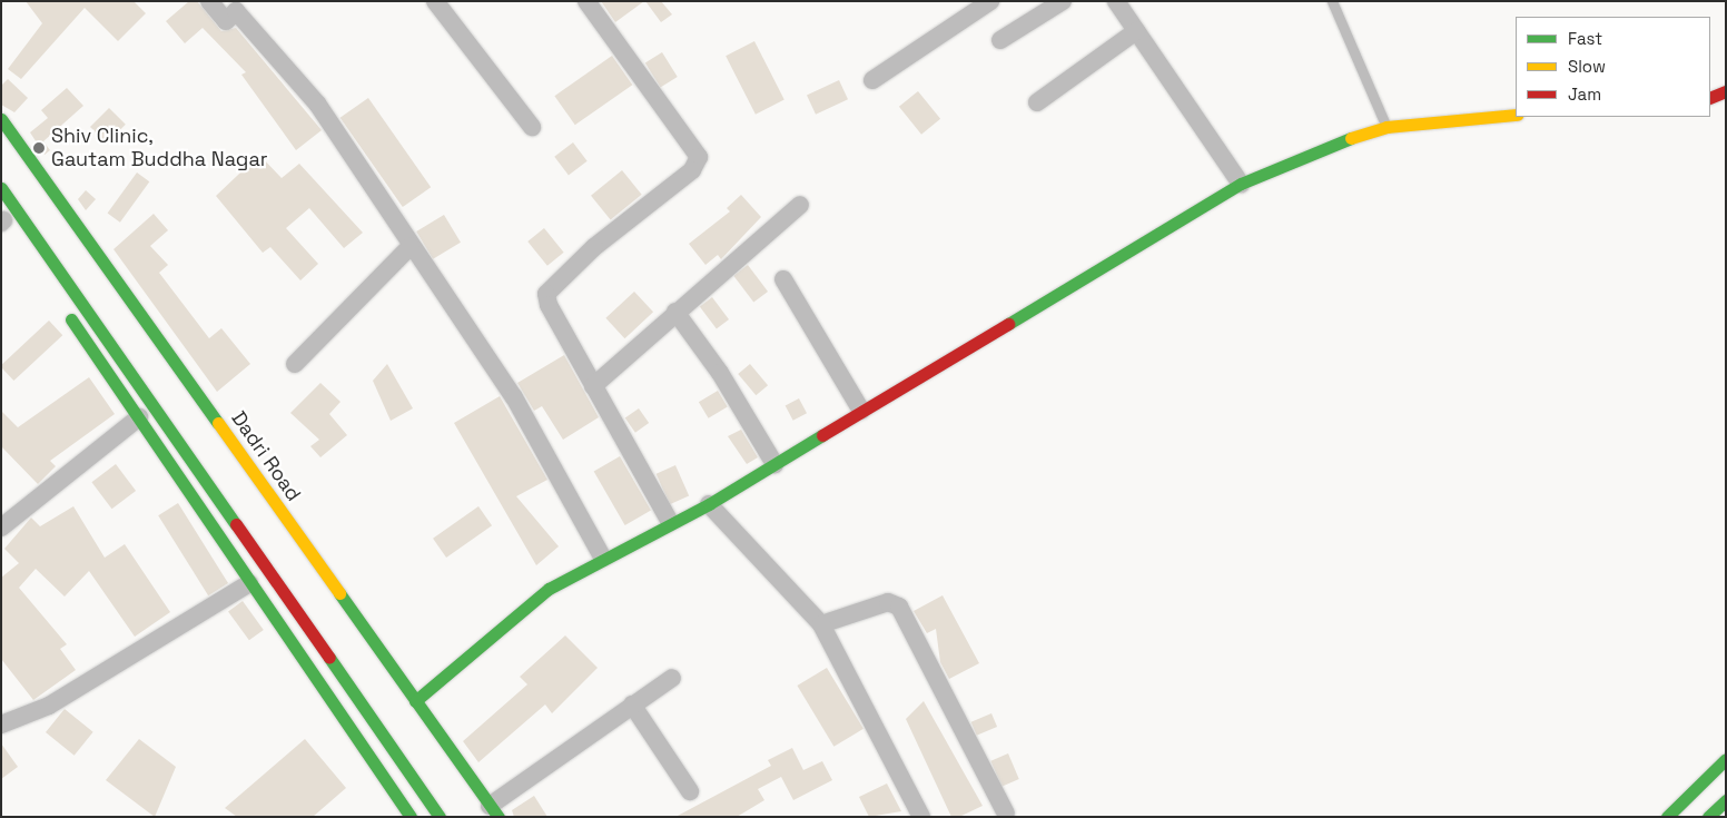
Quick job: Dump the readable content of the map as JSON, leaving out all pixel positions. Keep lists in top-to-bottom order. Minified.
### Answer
{"streets":{"street":["Dadri Road"]},"places":["Shiv Clinic, Gautam Buddha Nagar"],"legend":["Fast","Slow","Jam"]}
